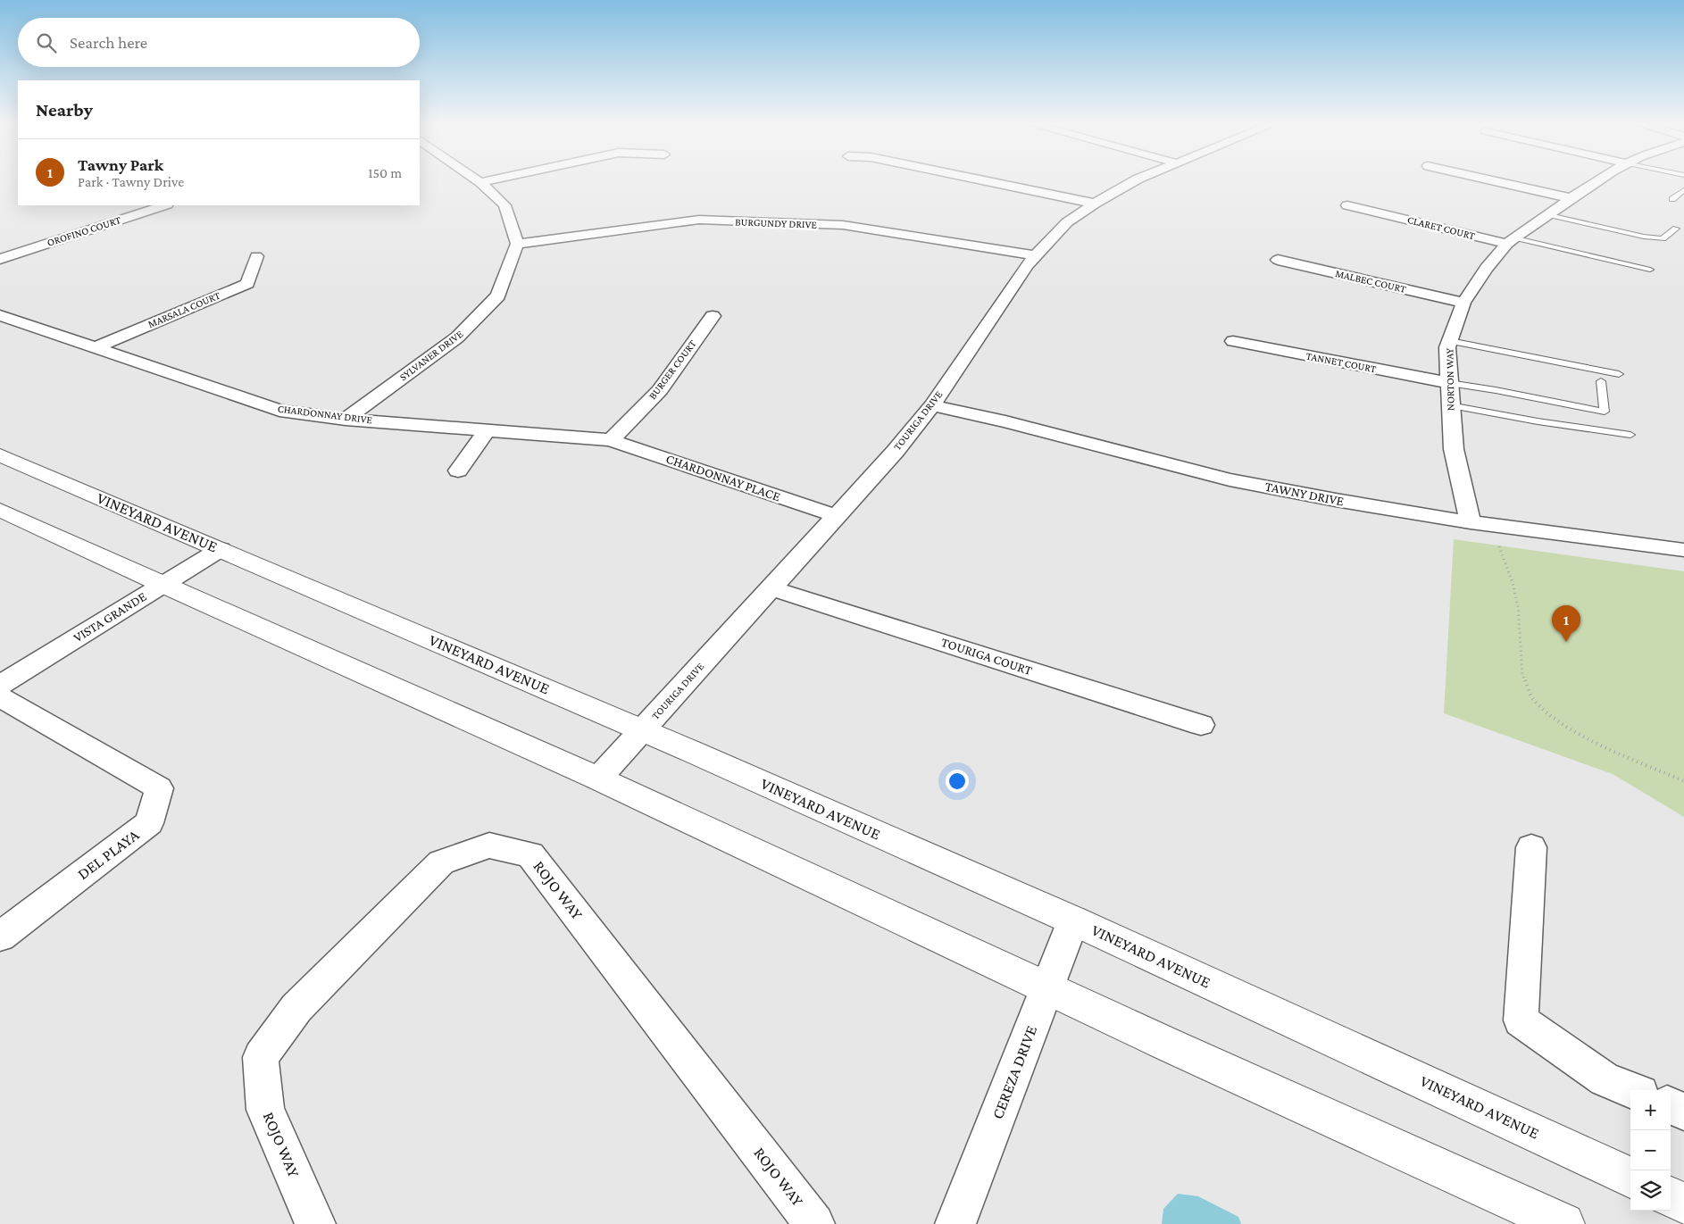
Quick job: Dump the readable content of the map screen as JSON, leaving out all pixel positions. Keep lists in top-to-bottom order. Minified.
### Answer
{"streets":{"street":["BURGUNDY DRIVE","CLARET COURT","OROFINO COURT","MALBEC COURT","MARSALA COURT","SYLVANER DRIVE","TANNET COURT","BURGER COURT","NORTON WAY","CHARDONNAY DRIVE","TOURIGA DRIVE","CHARDONNAY PLACE","TAWNY DRIVE","VINEYARD AVENUE","VISTA GRANDE","TOURIGA COURT","DEL PLAYA","ROJO WAY","CEREZA DRIVE"]},"crossings":[["BURGUNDY DRIVE","SYLVANER DRIVE"],["BURGUNDY DRIVE","TOURIGA DRIVE"],["CLARET COURT","NORTON WAY"],["MALBEC COURT","NORTON WAY"],["MARSALA COURT","CHARDONNAY DRIVE"],["SYLVANER DRIVE","CHARDONNAY DRIVE"],["TANNET COURT","NORTON WAY"],["BURGER COURT","CHARDONNAY DRIVE"],["BURGER COURT","CHARDONNAY PLACE"],["NORTON WAY","TAWNY DRIVE"],["CHARDONNAY DRIVE","CHARDONNAY PLACE"],["TOURIGA DRIVE","CHARDONNAY PLACE"],["TOURIGA DRIVE","TAWNY DRIVE"],["TOURIGA DRIVE","VINEYARD AVENUE"],["TOURIGA DRIVE","TOURIGA COURT"],["VINEYARD AVENUE","VISTA GRANDE"],["VINEYARD AVENUE","CEREZA DRIVE"]],"page":{"search":"Search here","heading":"Nearby","list":[{"mark":"1","name":"Tawny Park","note":"Park · Tawny Drive","value":"150 m"}],"pins":"1","map_buttons":["+","−"]}}
